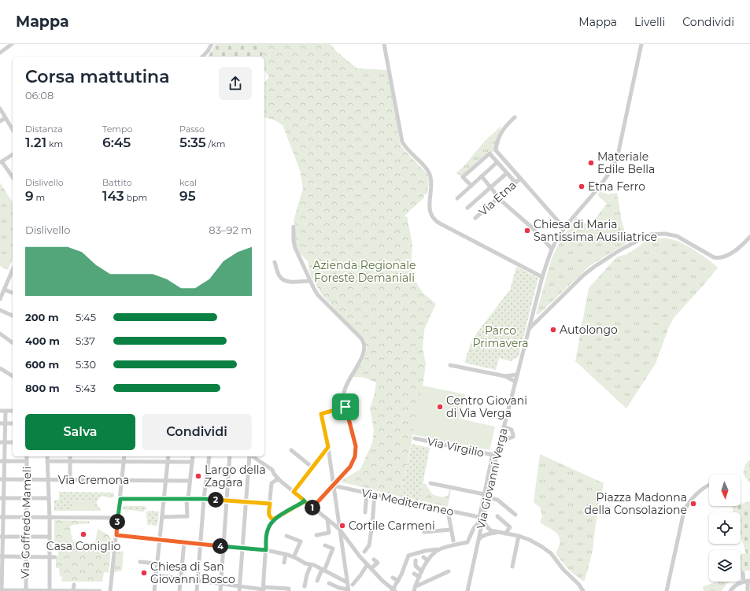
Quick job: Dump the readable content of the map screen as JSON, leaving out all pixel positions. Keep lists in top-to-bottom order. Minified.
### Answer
{"streets":{"street":["Via Etna","Via Virgilio","Via Giovanni Verga","Via Cremona","Via Mediterraneo","Via Goffredo Mameli"]},"crossings":[["Via Virgilio","Via Giovanni Verga"],["Via Giovanni Verga","Via Mediterraneo"],["Via Cremona","Via Goffredo Mameli"]],"parks":["Azienda Regionale Foreste Demaniali","Parco Primavera"],"places":["Materiale Edile Bella","Etna Ferro","Chiesa di Maria Santissima Ausiliatrice","Autolongo","Centro Giovani di Via Verga","Largo della Zagara","Piazza Madonna della Consolazione","Cortile Carmeni","Casa Coniglio","Chiesa di San Giovanni Bosco"],"north":"bottom","page":{"header":"Mappa","nav":["Mappa","Livelli","Condividi"],"heading":["Corsa mattutina","06:08"],"stats":[["Distanza","1.21 km"],["Tempo","6:45"],["Passo","5:35 /km"],["Dislivello","9 m"],["Battito","143 bpm"],["kcal","95"]],"chart":["Dislivello","83–92 m"],"list":[{"name":"200 m","note":"5:45"},{"name":"400 m","note":"5:37"},{"name":"600 m","note":"5:30"},{"name":"800 m","note":"5:43"}],"buttons":["Salva","Condividi"],"pins":["2","1","3","4"]}}
